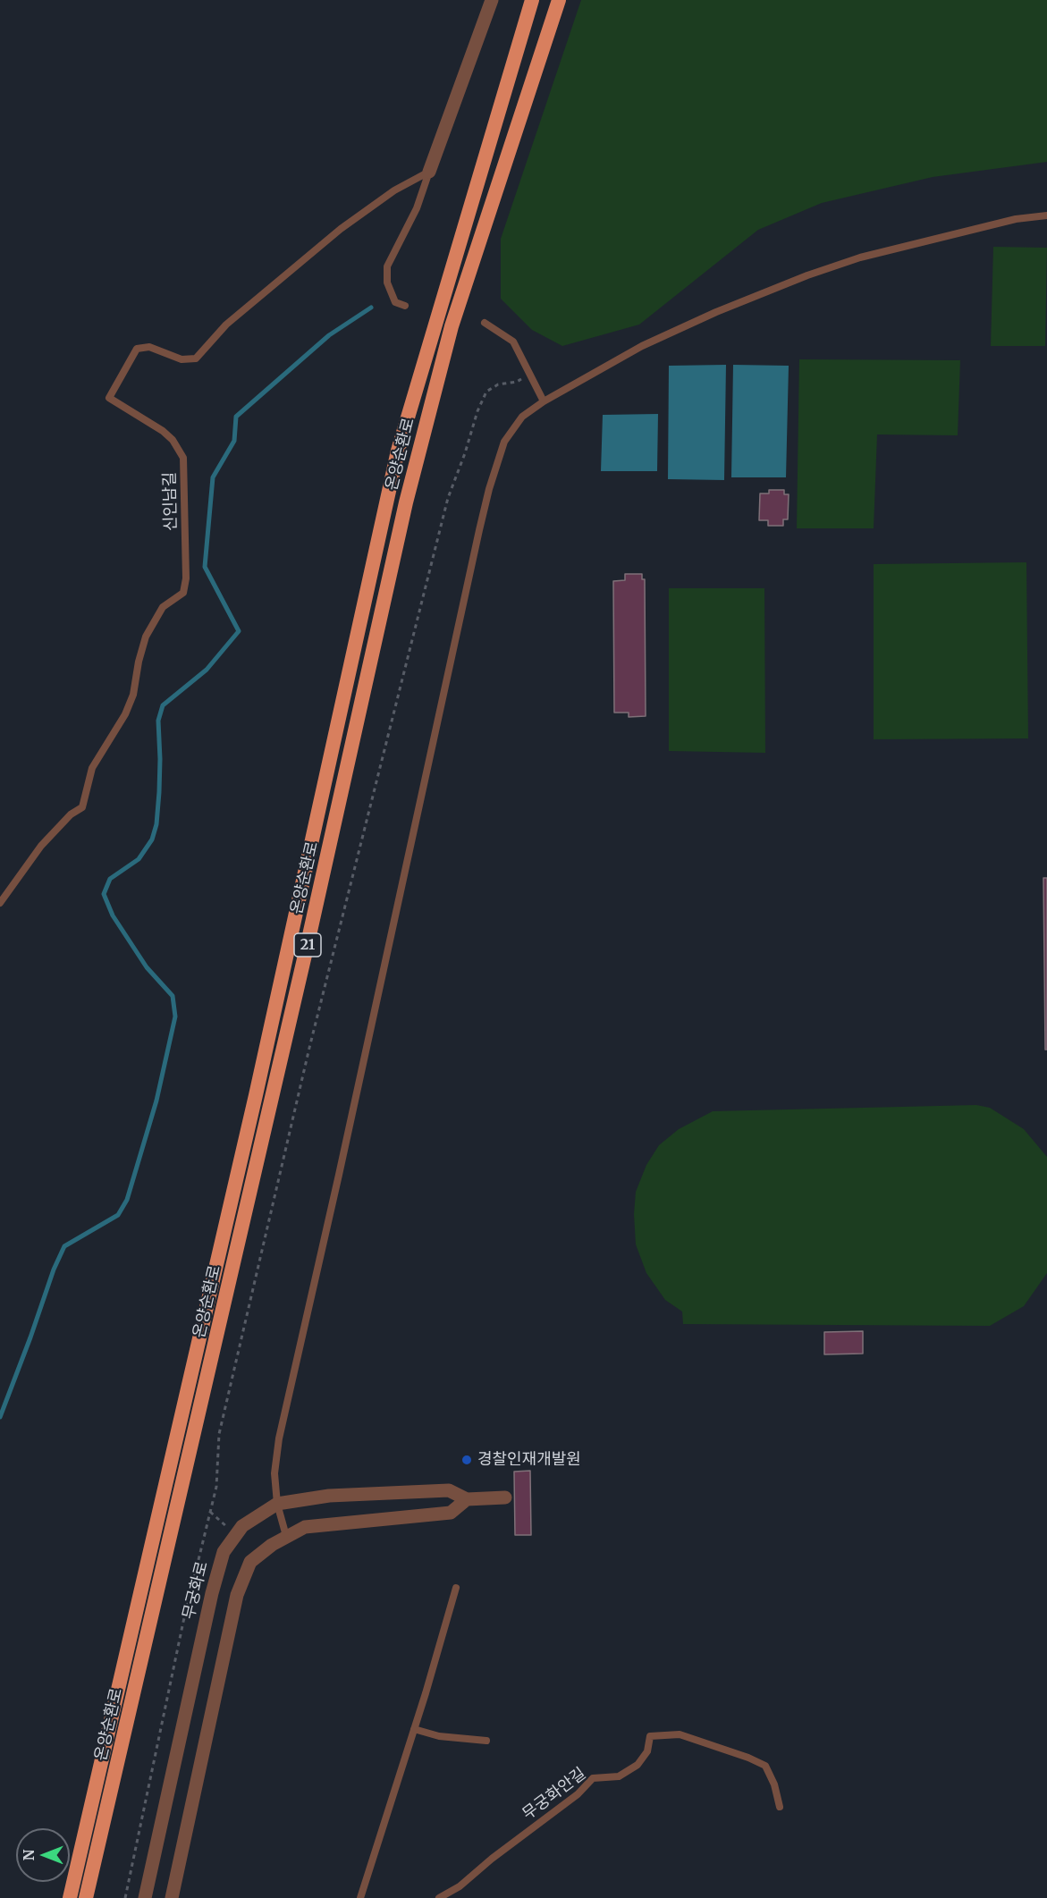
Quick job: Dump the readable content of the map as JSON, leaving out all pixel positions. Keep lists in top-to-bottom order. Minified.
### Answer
{"streets":{"highway":["온양순환로","21"],"street":["무궁화로"],"lane":["신인남길","무궁화안길"]},"places":["경찰인재개발원"],"north":"left"}
